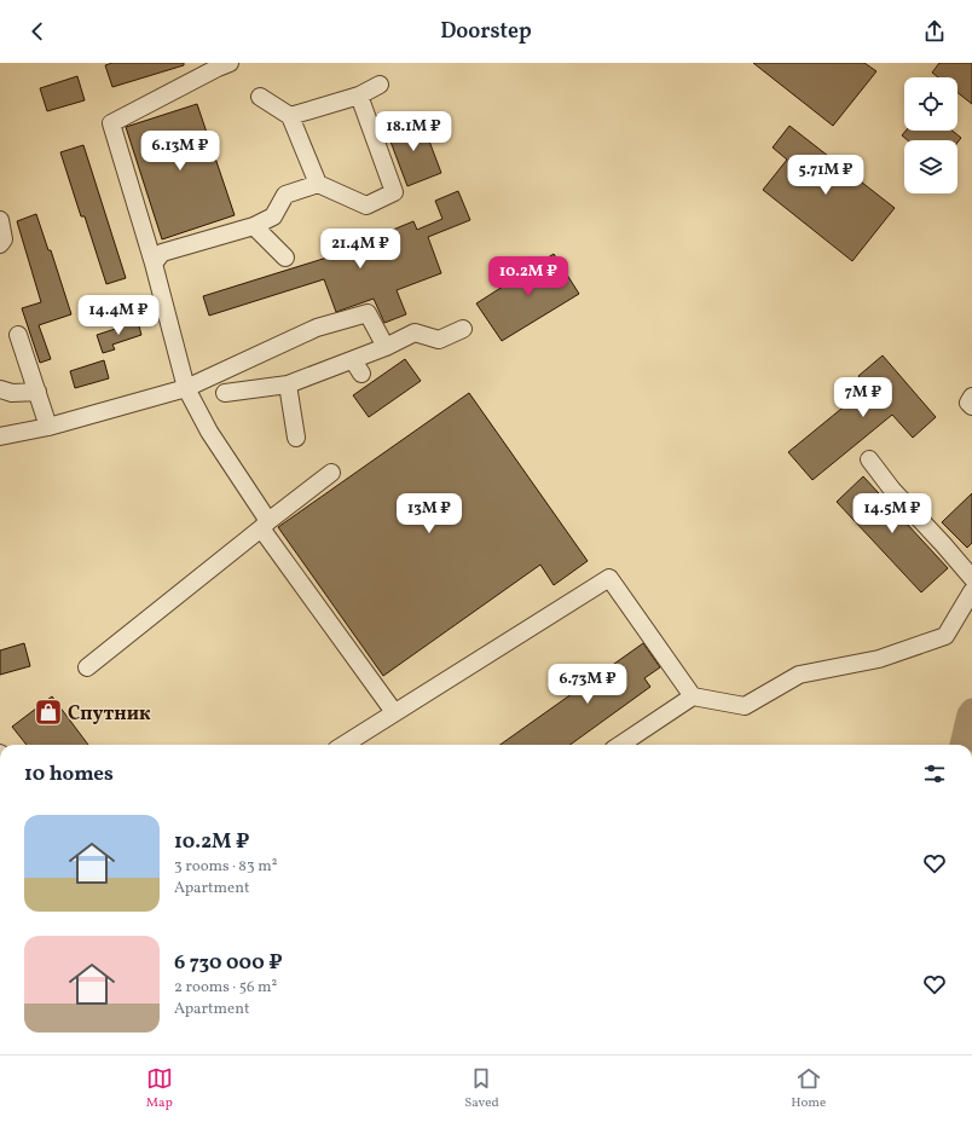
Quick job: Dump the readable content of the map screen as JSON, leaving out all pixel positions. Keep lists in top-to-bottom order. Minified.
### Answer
{"places":{"shop":["Спутник"]},"page":{"header":"Doorstep","price":["18.1M ₽","6.13M ₽","5.71M ₽","21.4M ₽","10.2M ₽","14.4M ₽","7M ₽","13M ₽","14.5M ₽","6.73M ₽"],"heading":"10 homes","list":[{"name":"10.2M ₽","note":"3 rooms · 83 m² · Apartment"},{"name":"6 730 000 ₽","note":"2 rooms · 56 m² · Apartment"}],"tabs":["Map","Saved","Home"]}}
